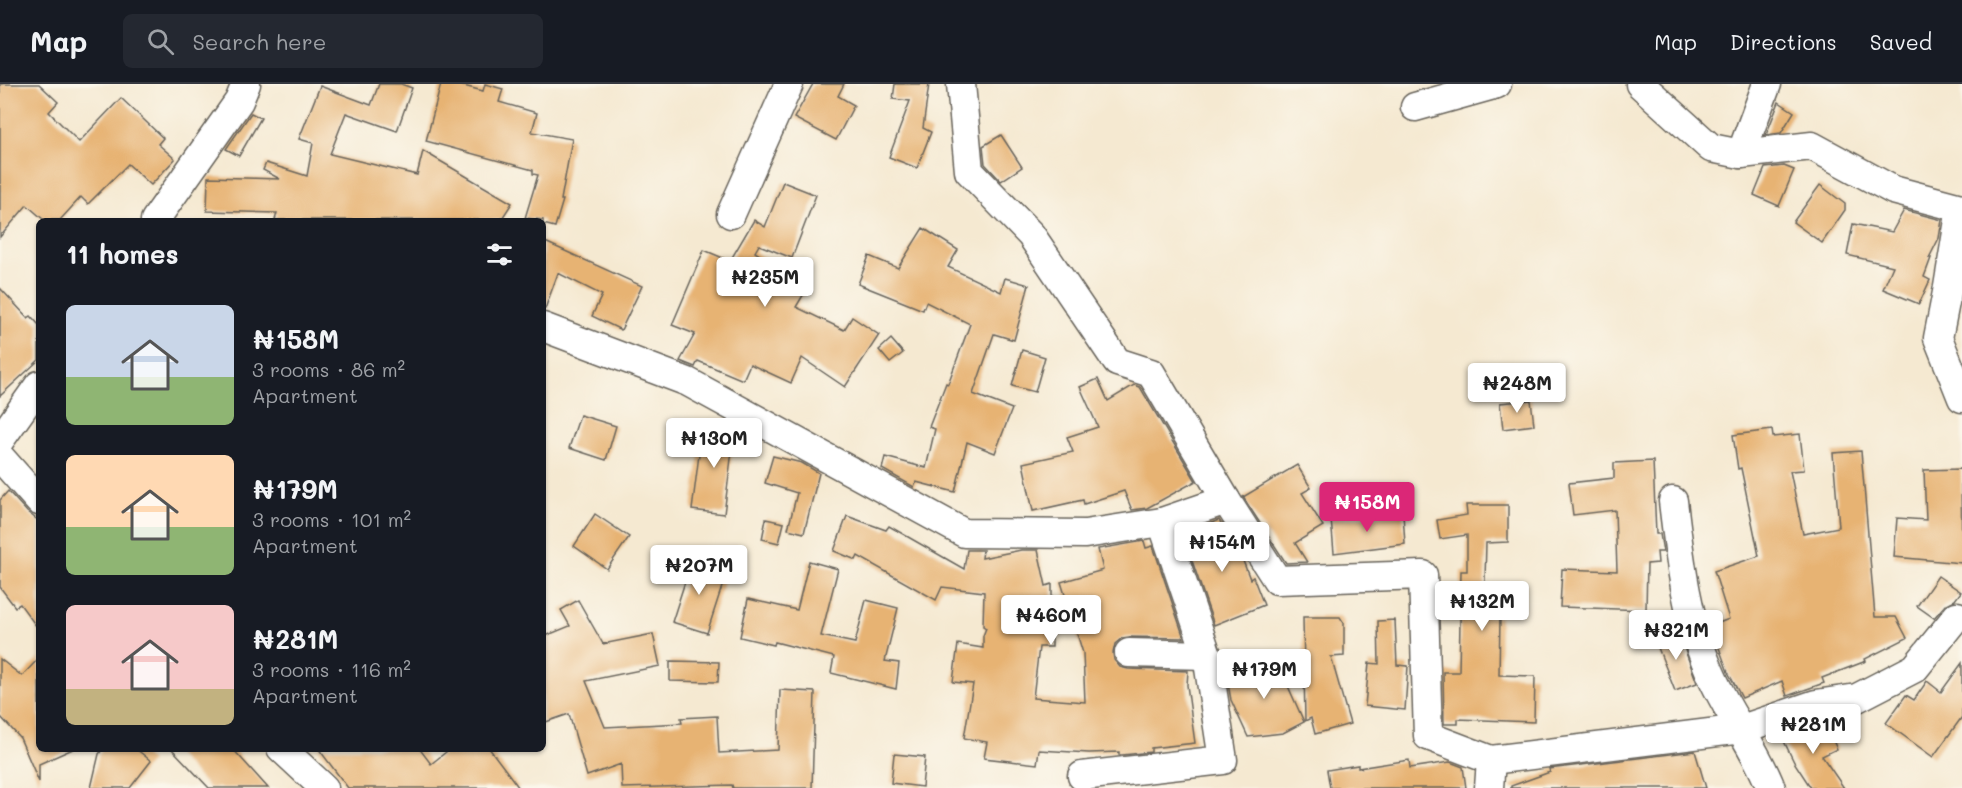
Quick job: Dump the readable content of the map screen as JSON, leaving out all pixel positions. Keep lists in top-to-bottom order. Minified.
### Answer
{"page":{"header":"Map","search":"Search here","nav":["Map","Directions","Saved"],"heading":"11 homes","price":["₦235M","₦248M","₦130M","₦158M","₦154M","₦207M","₦132M","₦460M","₦321M","₦179M","₦281M"],"list":[{"name":"₦158M","note":"3 rooms · 86 m² · Apartment"},{"name":"₦179M","note":"3 rooms · 101 m² · Apartment"},{"name":"₦281M","note":"3 rooms · 116 m² · Apartment"}]}}
